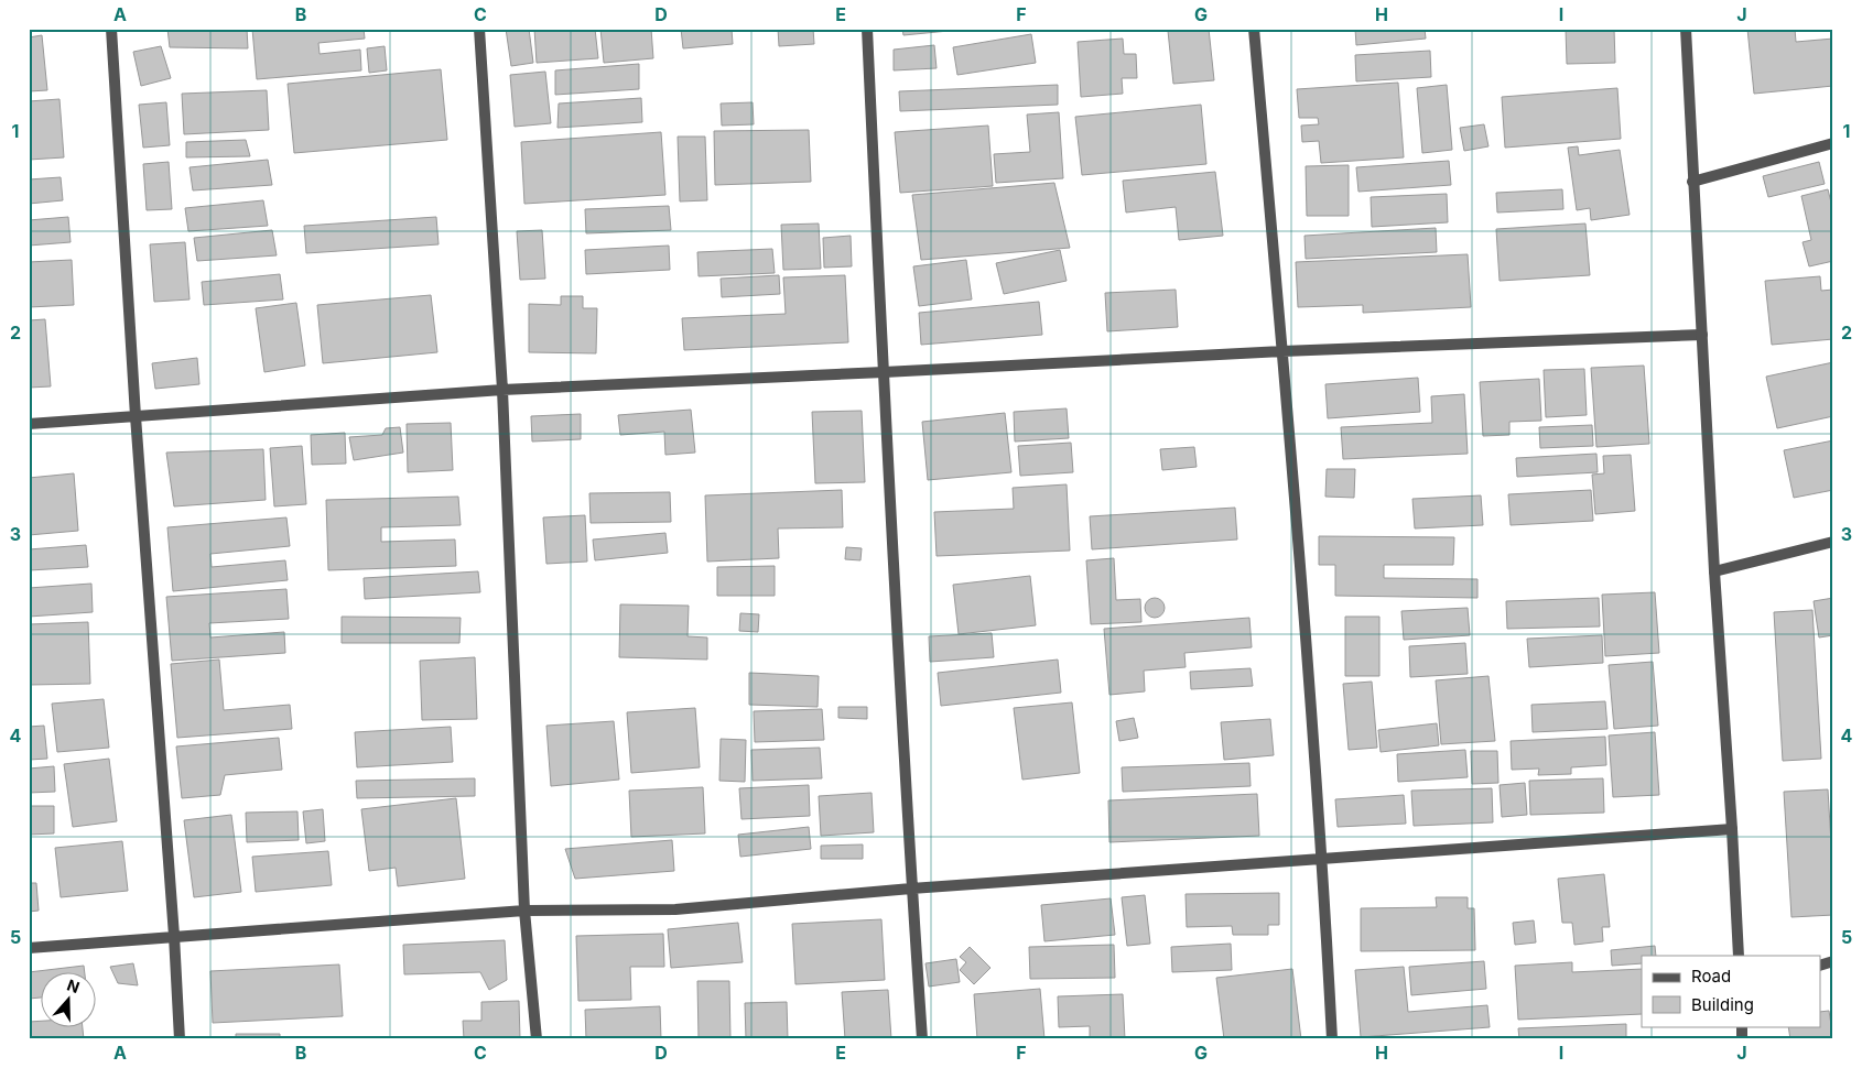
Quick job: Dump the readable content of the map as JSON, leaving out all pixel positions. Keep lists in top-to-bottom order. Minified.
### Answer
{"legend":["Road","Building"],"north":"top","grid":{"columns":["A","B","C","D","E","F","G","H","I","J"],"rows":["1","2","3","4","5"]}}
